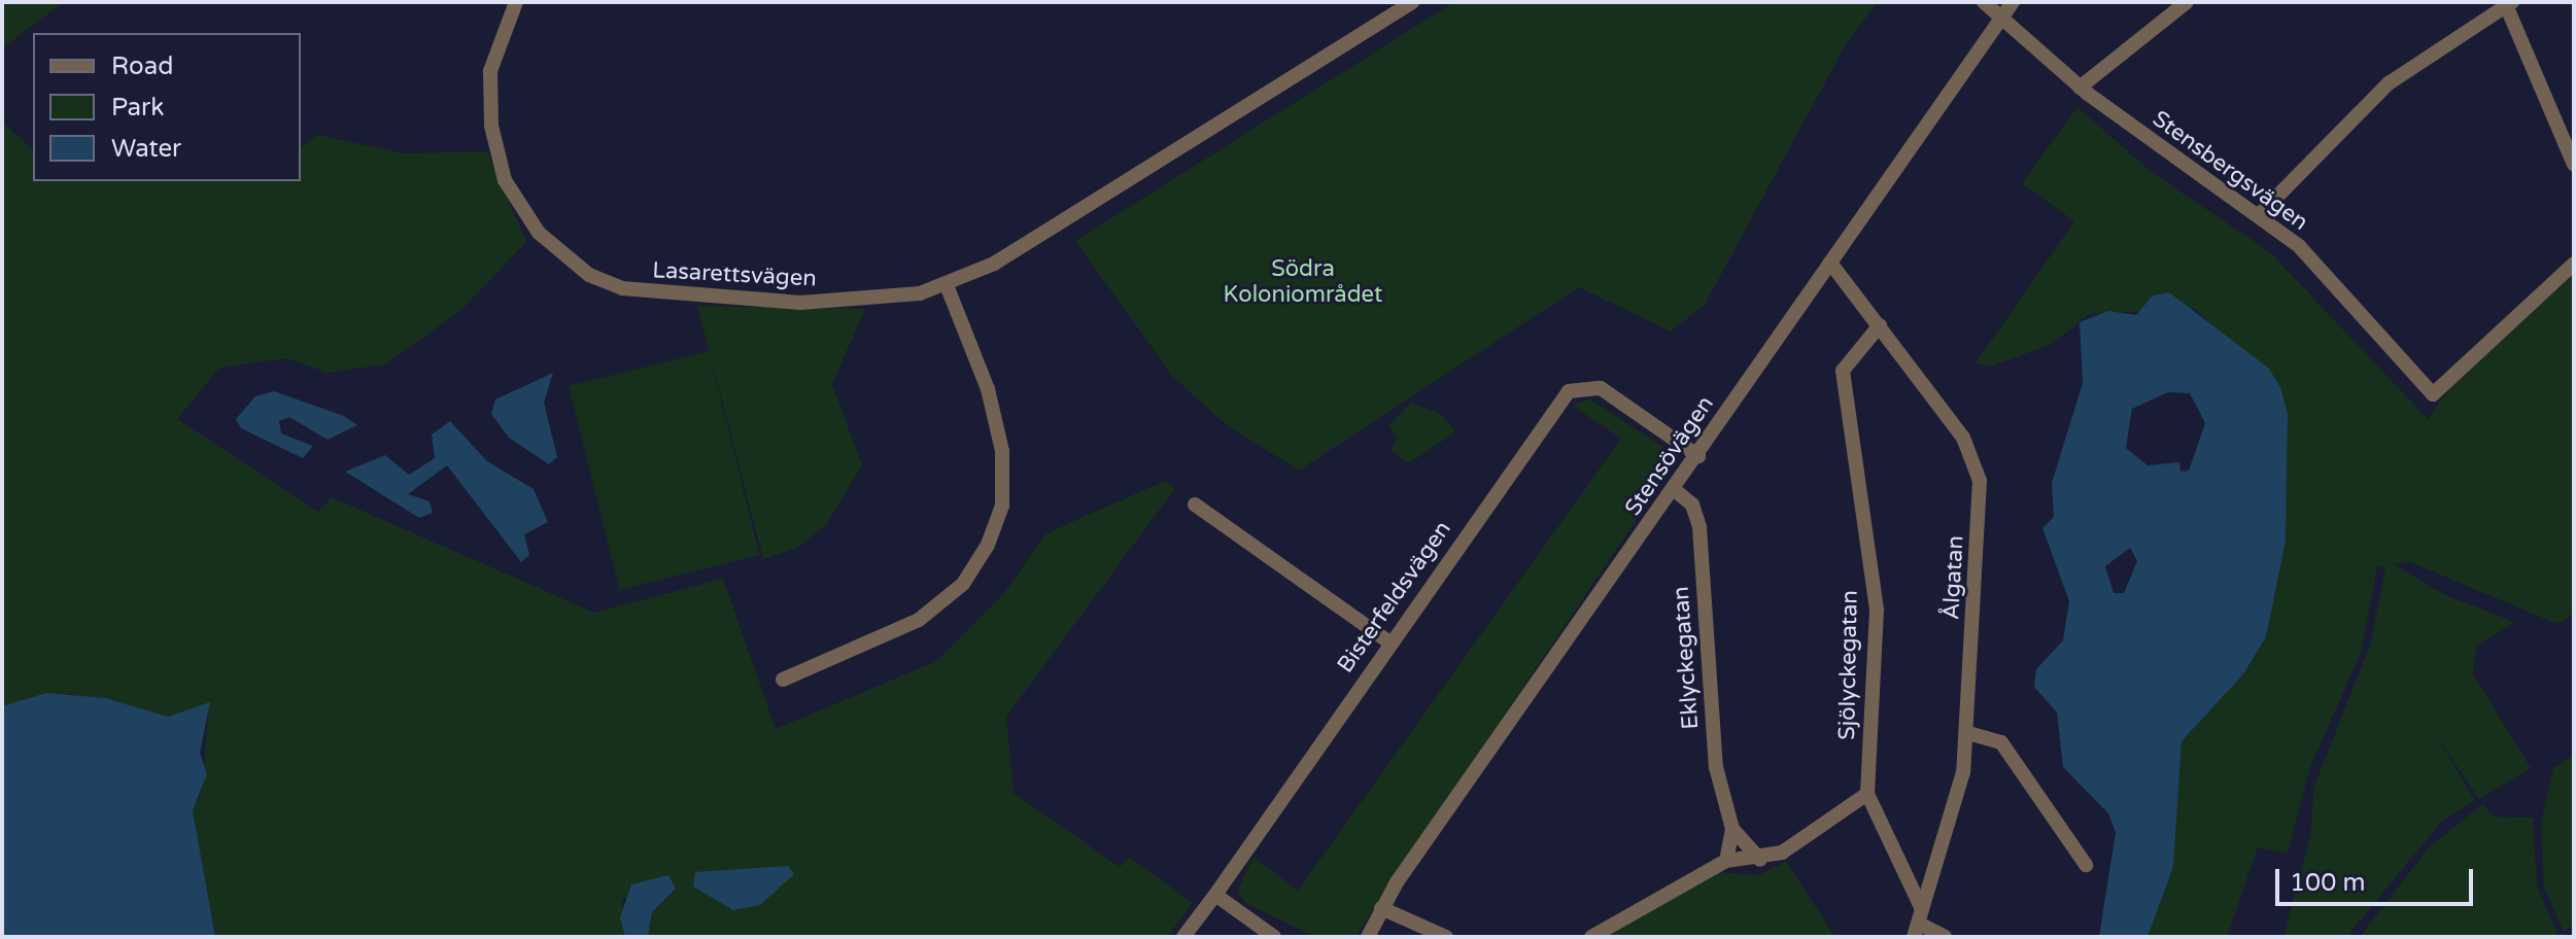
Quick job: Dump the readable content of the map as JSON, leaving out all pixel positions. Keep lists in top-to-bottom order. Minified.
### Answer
{"streets":{"street":["Stensbergsvägen","Lasarettsvägen","Stensövägen","Ålgatan","Bisterfeldsvägen","Eklyckegatan","Sjölyckegatan"]},"crossings":[["Stensbergsvägen","Stensövägen"],["Stensövägen","Ålgatan"],["Stensövägen","Bisterfeldsvägen"],["Stensövägen","Eklyckegatan"],["Ålgatan","Sjölyckegatan"]],"parks":["Södra Koloniområdet"],"legend":["Road","Park","Water"],"scale_bar":"100 m"}
